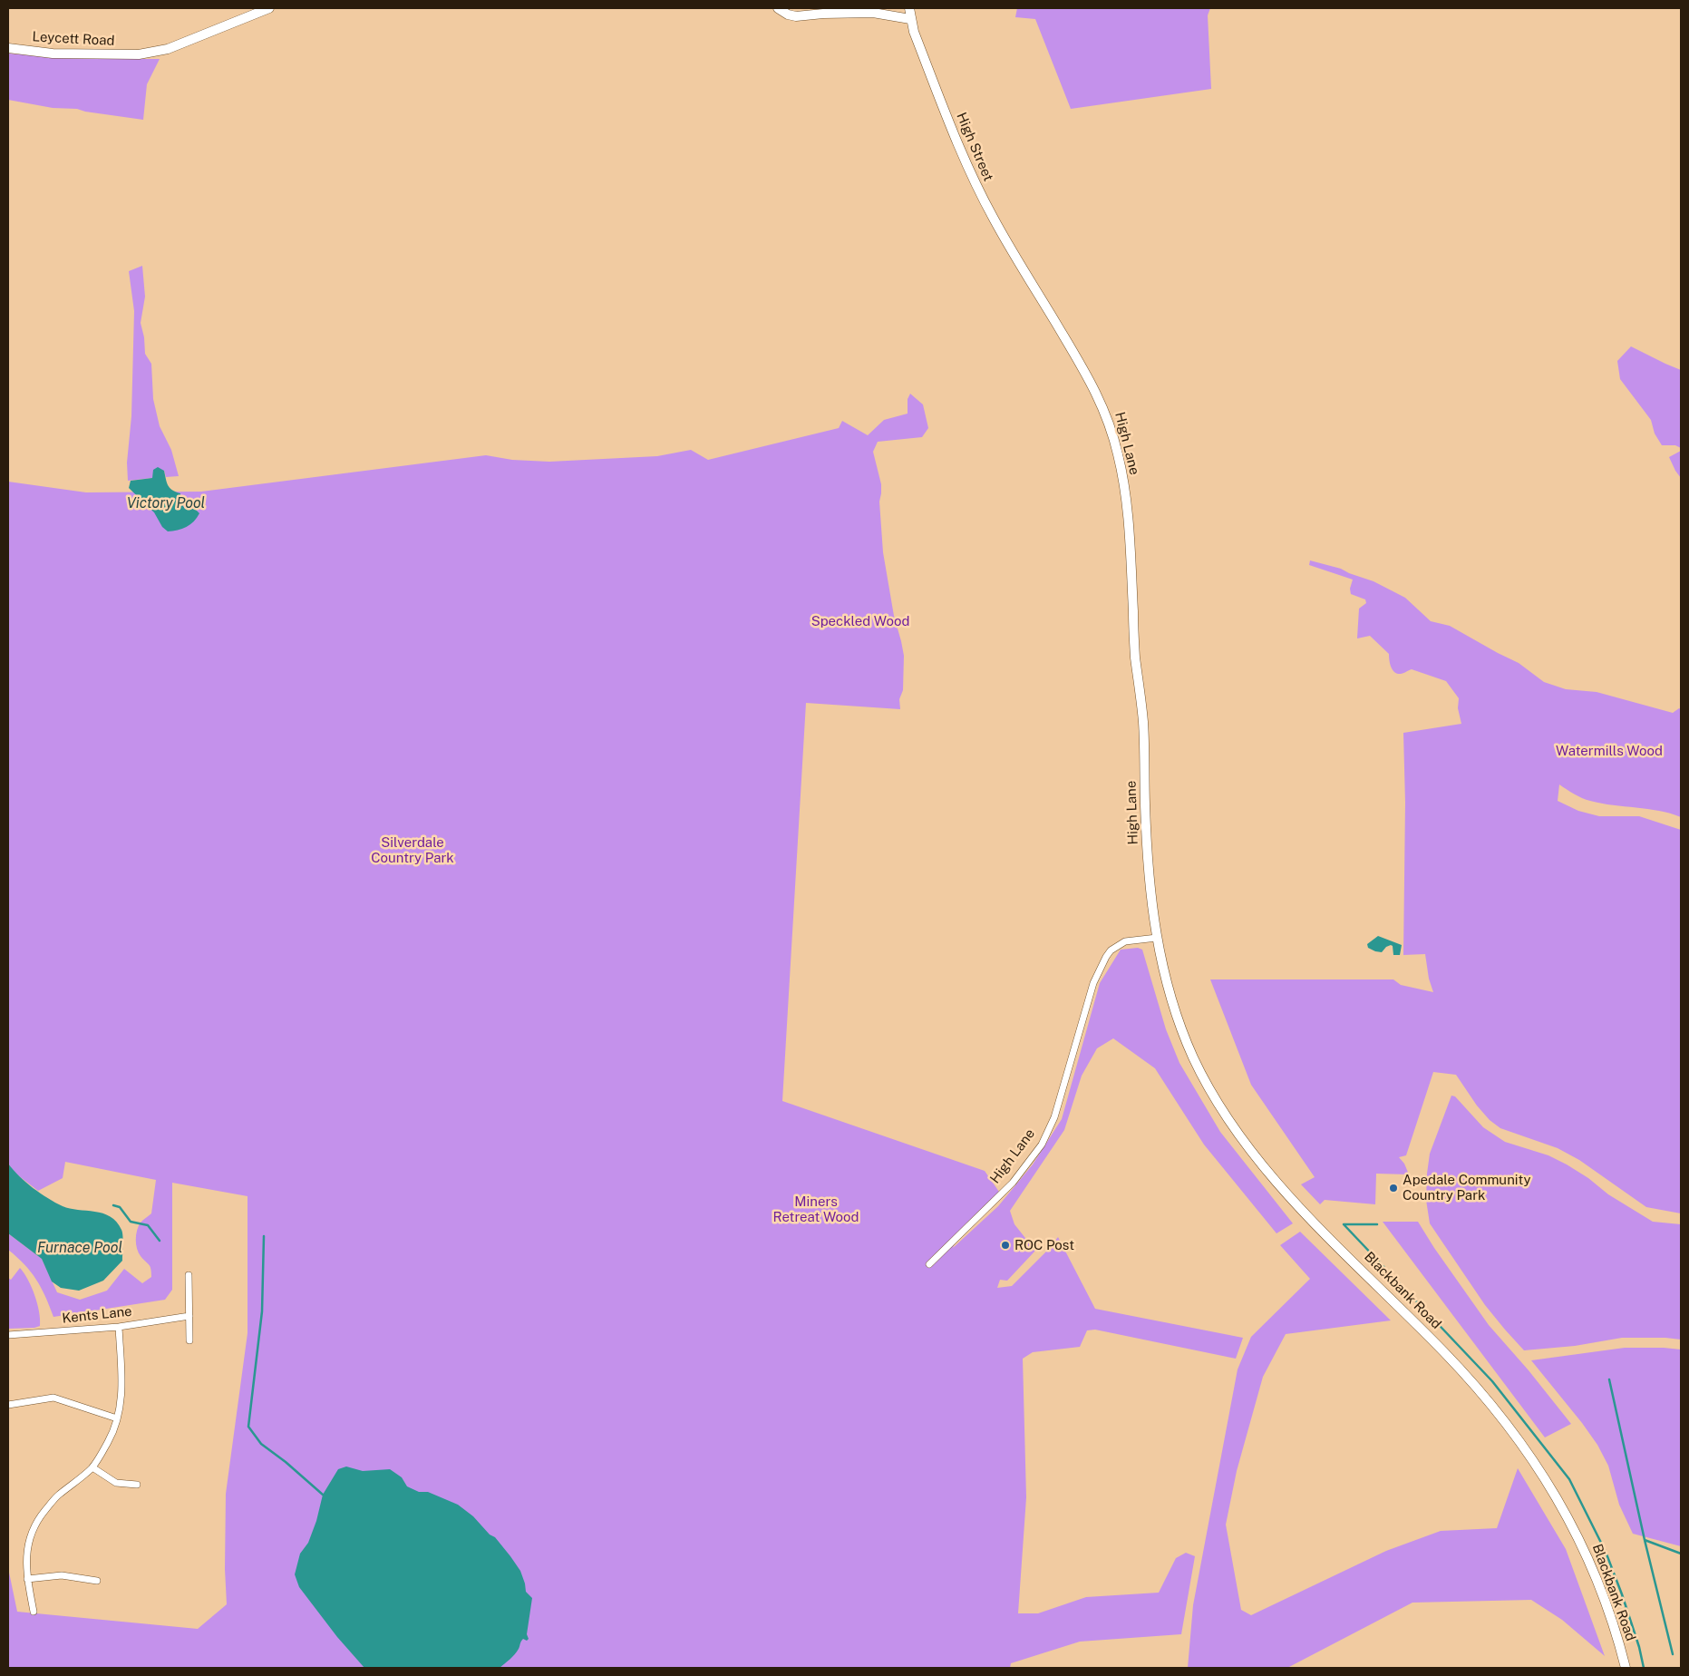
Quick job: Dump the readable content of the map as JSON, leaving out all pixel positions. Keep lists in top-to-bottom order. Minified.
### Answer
{"streets":{"main road":["Leycett Road","High Street","High Lane","Blackbank Road"],"street":["Kents Lane"]},"crossings":[["High Street","High Lane"],["High Lane","Blackbank Road"]],"water":["Victory Pool","Furnace Pool"],"parks":["Speckled Wood","Watermills Wood","Silverdale Country Park","Miners Retreat Wood"],"places":["Apedale Community Country Park","ROC Post"]}
